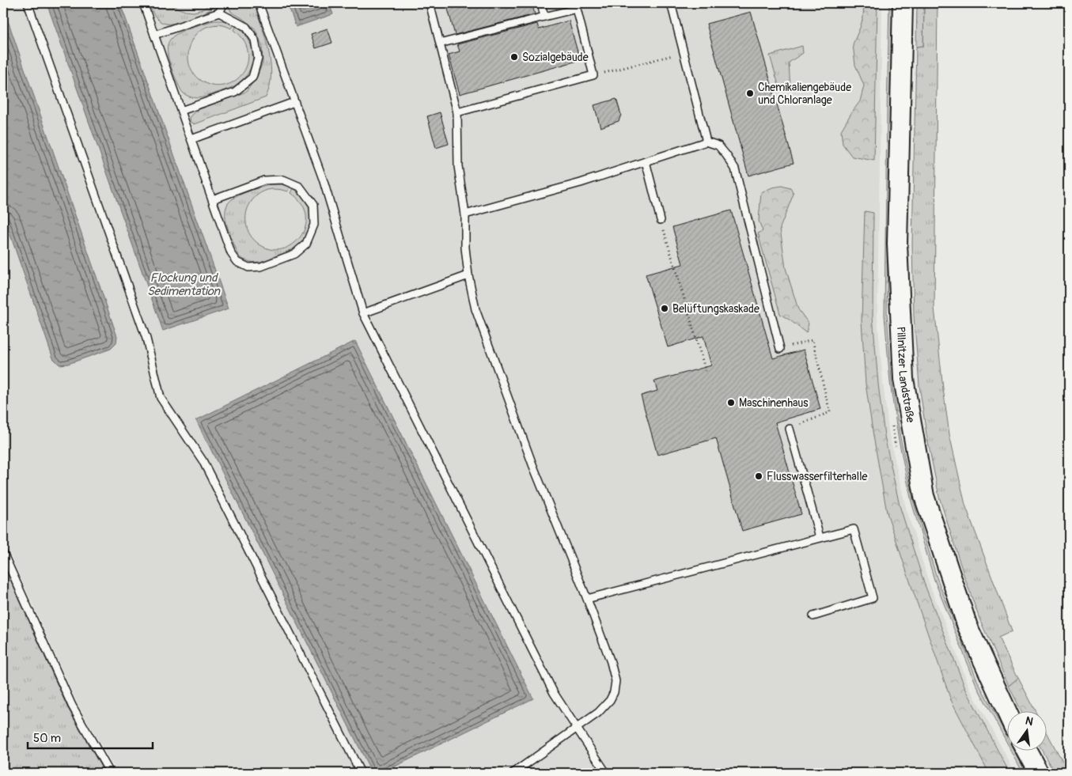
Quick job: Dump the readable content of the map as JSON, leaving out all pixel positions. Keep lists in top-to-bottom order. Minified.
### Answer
{"streets":{"main road":["Pillnitzer Landstraße"]},"water":["Flockung und Sedimentation"],"places":["Sozialgebäude","Chemikaliengebäude und Chloranlage","Belüftungskaskade","Maschinenhaus","Flusswasserfilterhalle"],"scale_bar":"50 m","north":"top"}
